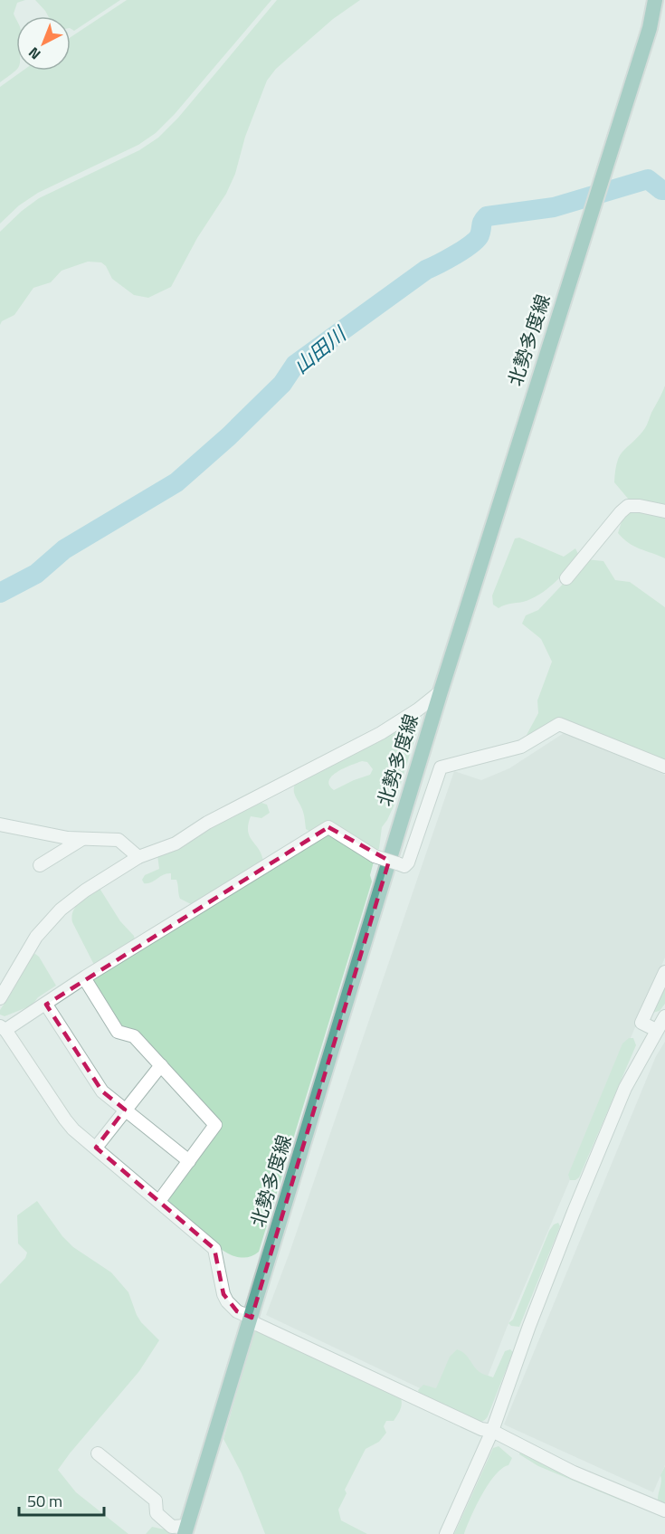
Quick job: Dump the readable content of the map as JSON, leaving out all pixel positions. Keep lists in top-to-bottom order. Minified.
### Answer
{"streets":{"main road":["北勢多度線"]},"water":["山田川"],"scale_bar":"50 m","north":"bottom left"}
